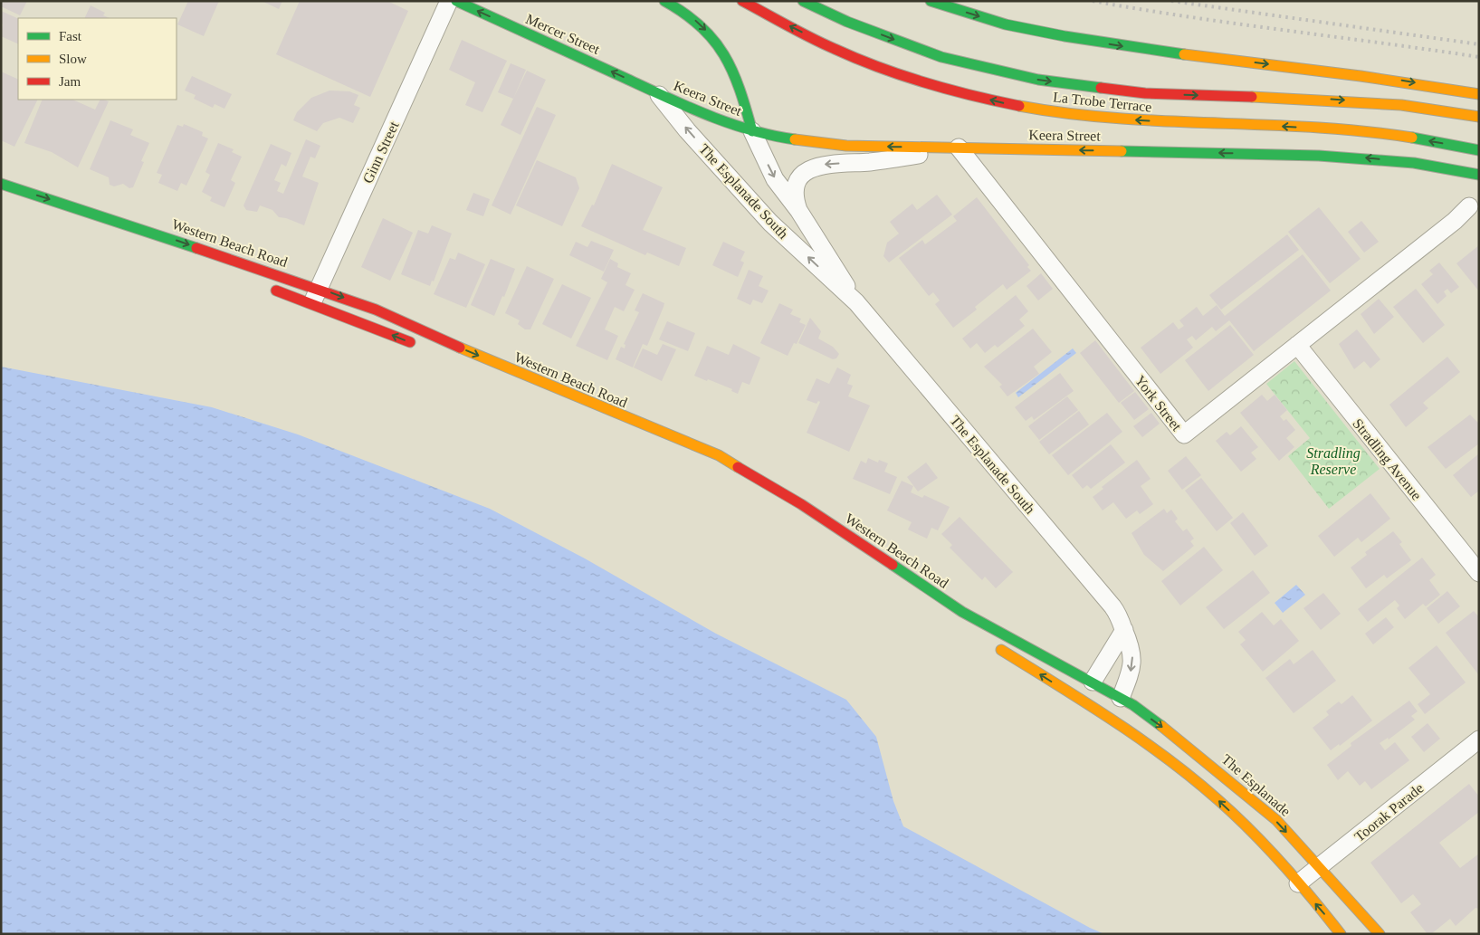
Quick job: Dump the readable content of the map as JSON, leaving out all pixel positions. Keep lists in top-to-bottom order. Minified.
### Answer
{"streets":{"main road":["Mercer Street","Keera Street","La Trobe Terrace","The Esplanade South","Western Beach Road","The Esplanade"],"street":["Ginn Street","York Street","Stradling Avenue","Toorak Parade"]},"crossings":[["Mercer Street","Keera Street"],["Mercer Street","The Esplanade South"],["Keera Street","The Esplanade South"],["Keera Street","York Street"],["Ginn Street","Western Beach Road"],["The Esplanade South","The Esplanade"],["Western Beach Road","The Esplanade"],["York Street","Stradling Avenue"],["The Esplanade","Toorak Parade"]],"one_way":["Mercer Street","Western Beach Road"],"parks":["Stradling Reserve"],"legend":["Fast","Slow","Jam"]}
